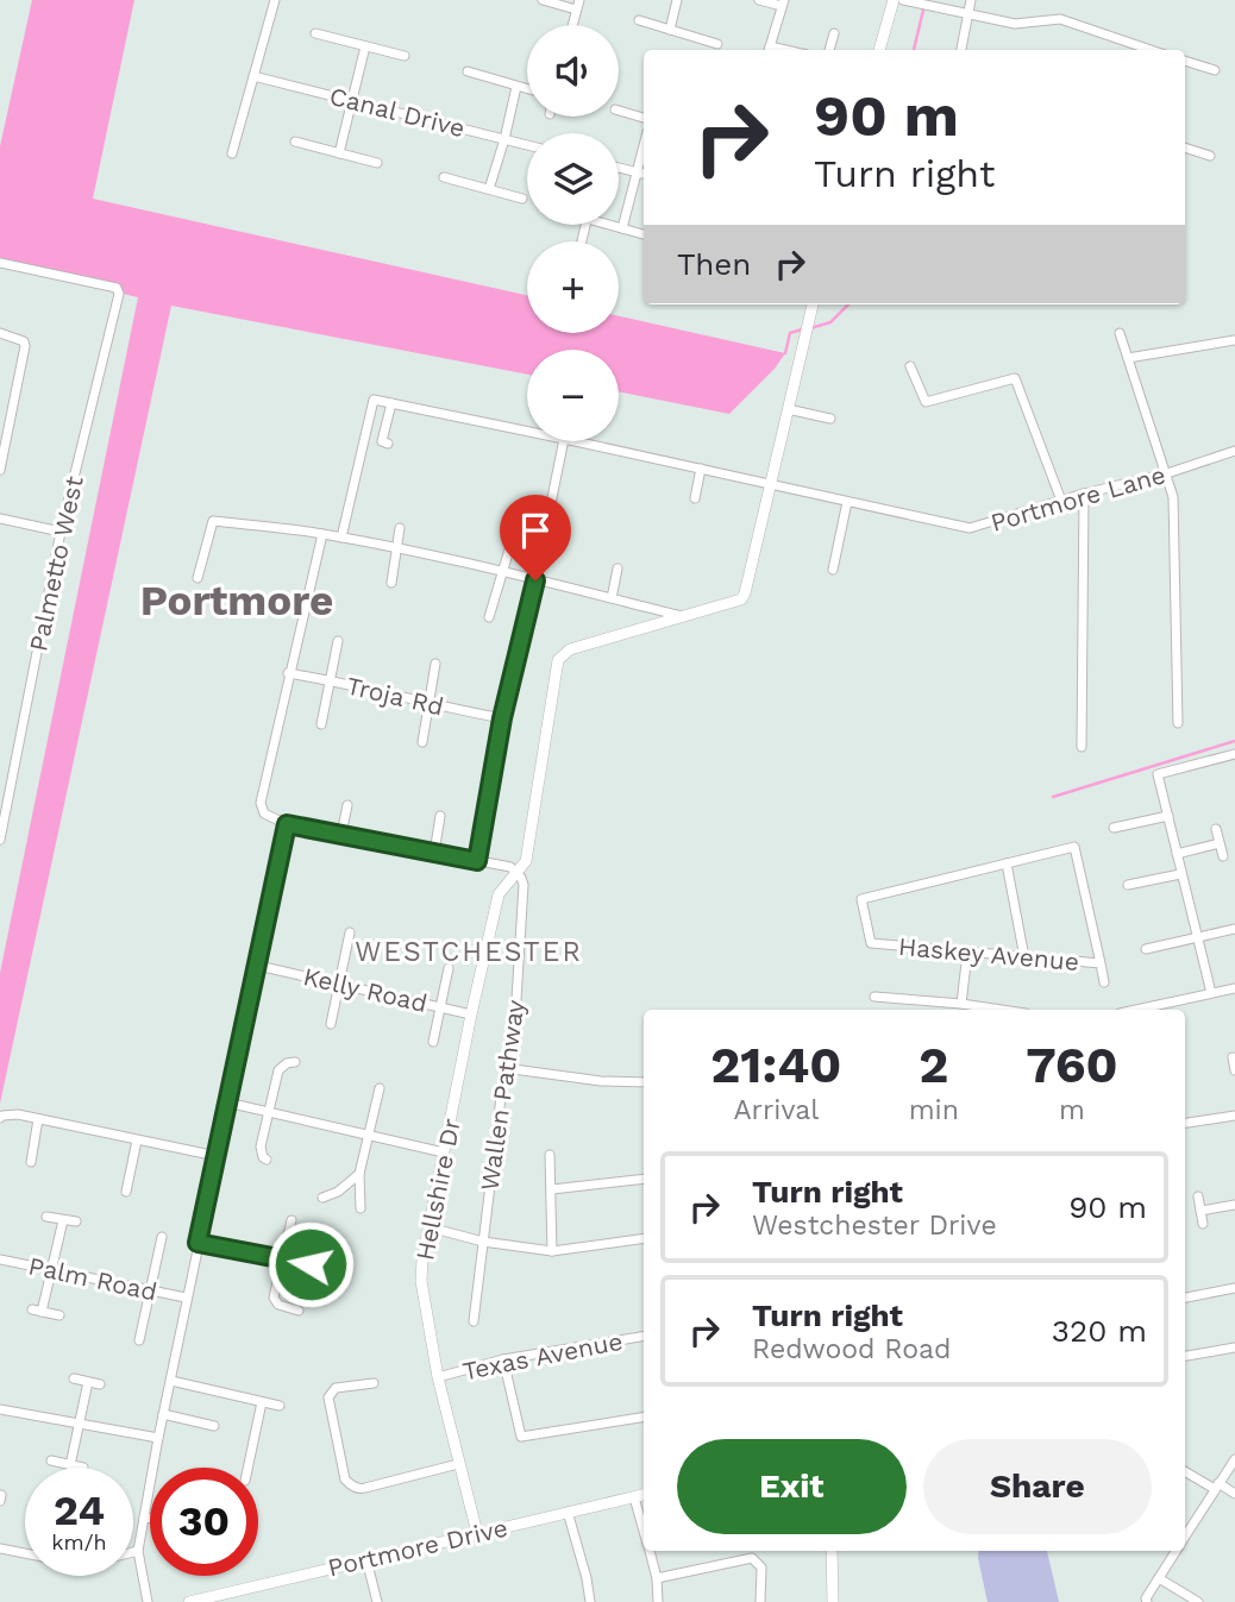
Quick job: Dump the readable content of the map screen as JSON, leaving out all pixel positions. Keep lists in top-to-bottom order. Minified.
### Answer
{"streets":{"street":["Canal Drive","Portmore Lane","Palmetto West","Troja Rd","Haskey Avenue","Kelly Road","Wallen Pathway","Hellshire Dr","Palm Road","Texas Avenue","Portmore Drive"]},"crossings":[["Kelly Road","Hellshire Dr"],["Wallen Pathway","Hellshire Dr"],["Hellshire Dr","Texas Avenue"],["Hellshire Dr","Portmore Drive"]],"districts":["Portmore","WESTCHESTER"],"page":{"map_buttons":["+","−"],"turn":["90 m","Turn right"],"then":"Then","eta":["21:40","Arrival","2","min","760","m"],"list":[{"name":"Turn right","note":"Westchester Drive","value":"90 m"},{"name":"Turn right","note":"Redwood Road","value":"320 m"}],"buttons":["Exit","Share"],"speed":"24 km/h","limit":"30"}}
